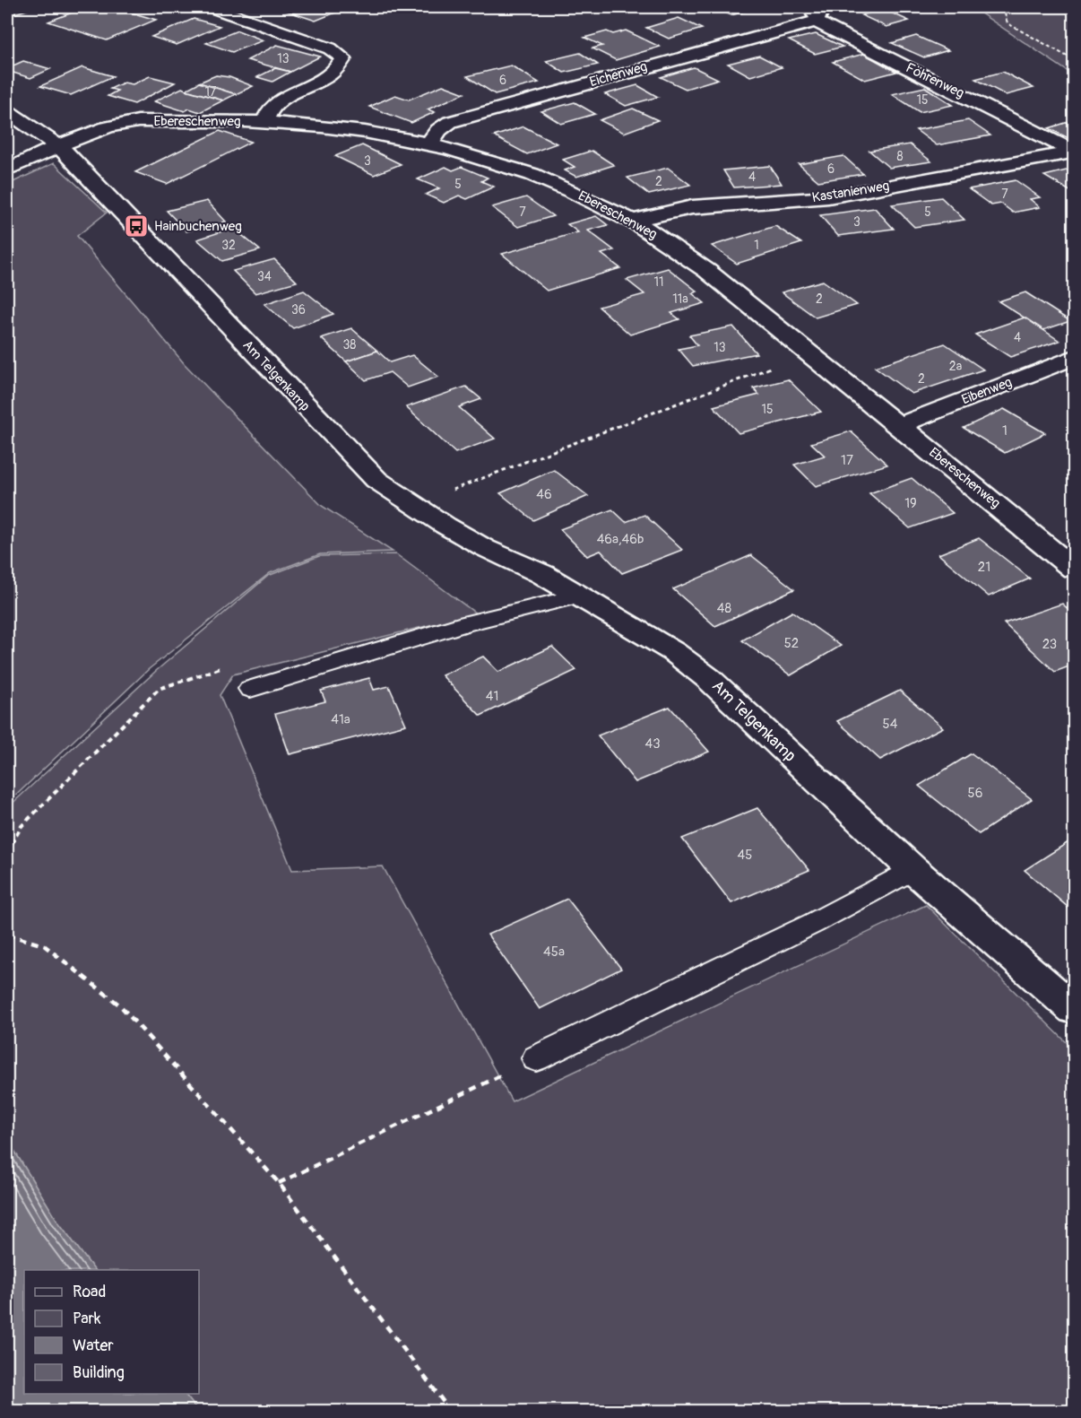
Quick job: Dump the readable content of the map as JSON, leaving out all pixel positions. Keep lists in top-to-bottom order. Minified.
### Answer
{"streets":{"street":["Eichenweg","Föhrenweg","Ebereschenweg","Kastanienweg","Am Telgenkamp","Eibenweg"]},"crossings":[["Eichenweg","Föhrenweg"],["Eichenweg","Ebereschenweg"],["Föhrenweg","Kastanienweg"],["Ebereschenweg","Kastanienweg"],["Ebereschenweg","Am Telgenkamp"],["Ebereschenweg","Eibenweg"]],"places":{"bus stop":["Hainbuchenweg"]},"house_numbers":["13","6","17","15","8","3","6","4","2","5","7","7","5","3","32","1","34","11","11a","2","36","4","38","13","2a","2","15","1","17","46","19","46a,46b","21","48","52","23","41","41a","54","43","56","45","45a"],"legend":["Road","Park","Water","Building"]}
